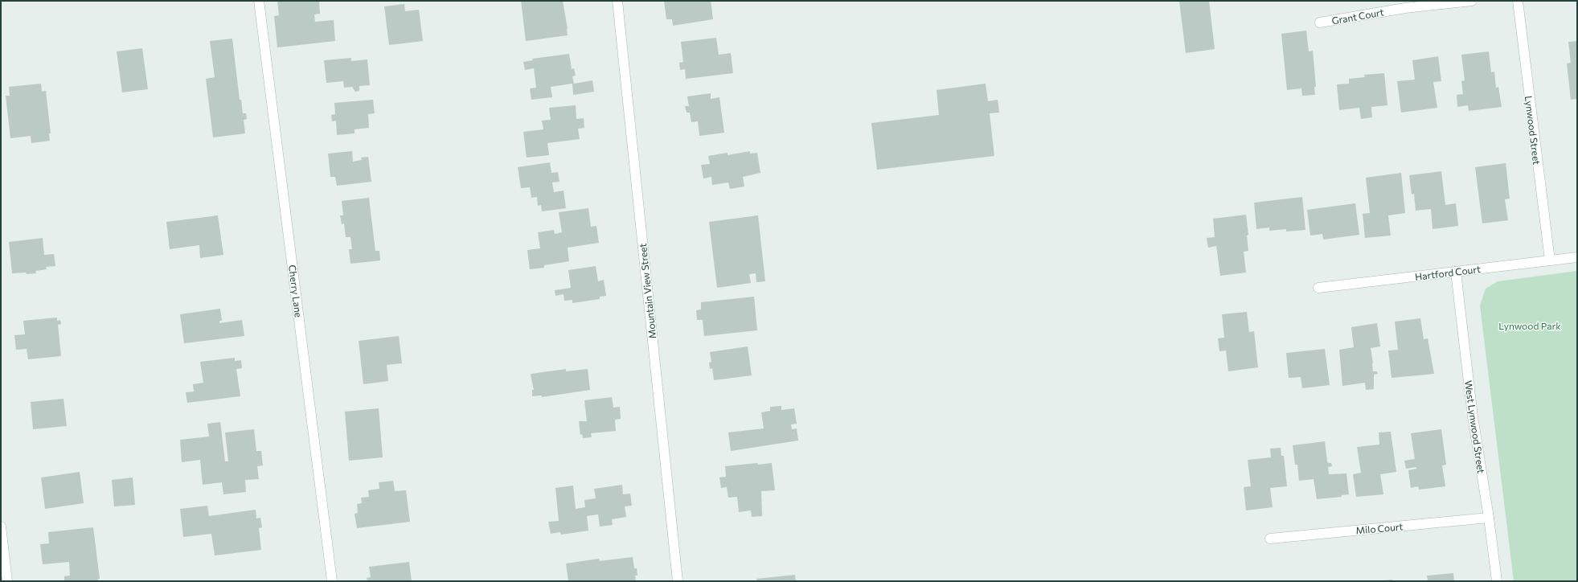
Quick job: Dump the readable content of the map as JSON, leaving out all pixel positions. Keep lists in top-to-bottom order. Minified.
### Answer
{"streets":{"street":["Grant Court","Lynwood Street","Hartford Court","Cherry Lane","Mountain View Street","West Lynwood Street","Milo Court"]},"crossings":[["Lynwood Street","Hartford Court"],["Hartford Court","West Lynwood Street"],["West Lynwood Street","Milo Court"]],"parks":["Lynwood Park"]}
